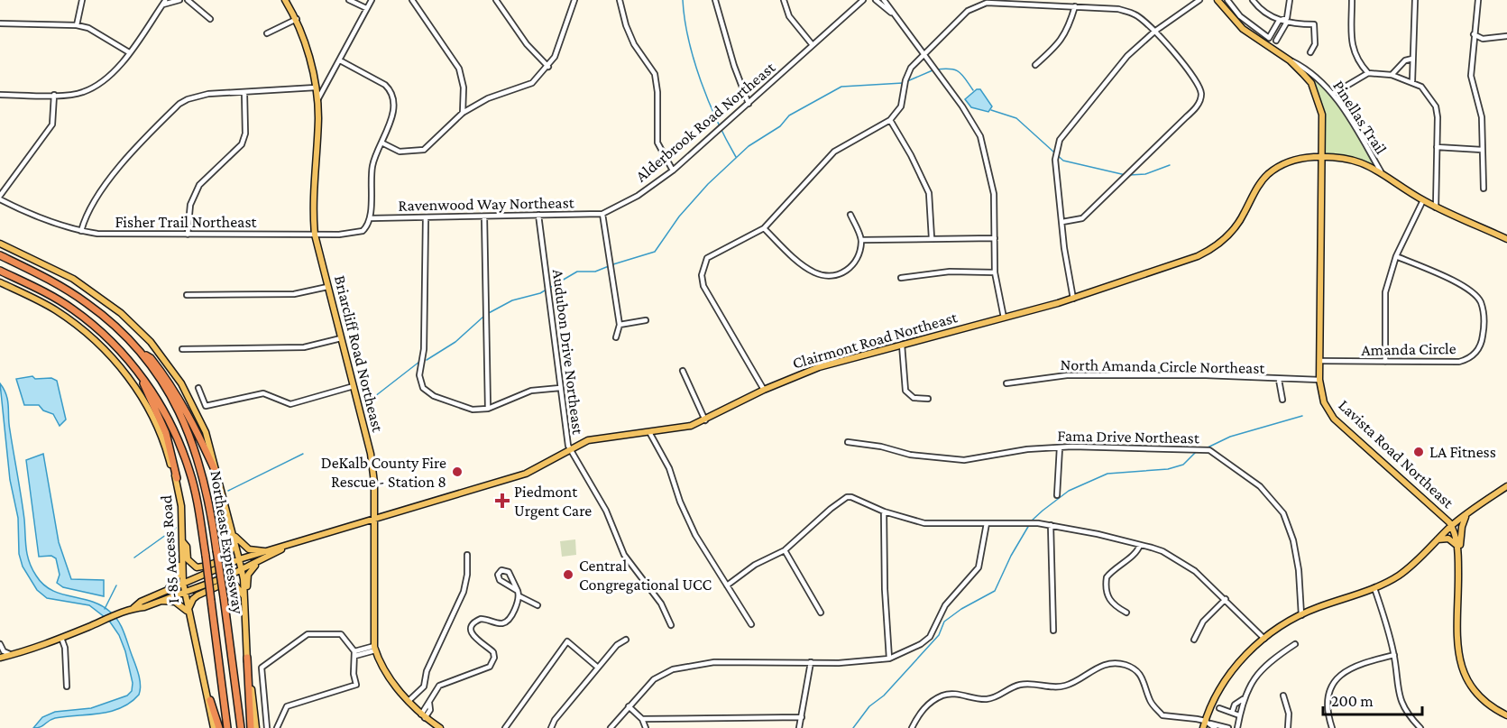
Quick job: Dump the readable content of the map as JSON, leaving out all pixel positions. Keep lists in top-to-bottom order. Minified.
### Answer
{"streets":{"highway":["Northeast Expressway"],"main road":["Clairmont Road Northeast","Briarcliff Road Northeast","Lavista Road Northeast","I-85 Access Road"],"street":["Pinellas Trail","Alderbrook Road Northeast","Ravenwood Way Northeast","Fisher Trail Northeast","Amanda Circle","Audubon Drive Northeast","North Amanda Circle Northeast","Fama Drive Northeast"]},"crossings":[["Pinellas Trail","Clairmont Road Northeast"],["Pinellas Trail","Lavista Road Northeast"],["Alderbrook Road Northeast","Ravenwood Way Northeast"],["Ravenwood Way Northeast","Fisher Trail Northeast"],["Ravenwood Way Northeast","Audubon Drive Northeast"],["Fisher Trail Northeast","Briarcliff Road Northeast"],["Clairmont Road Northeast","Audubon Drive Northeast"],["Clairmont Road Northeast","Briarcliff Road Northeast"],["Clairmont Road Northeast","Lavista Road Northeast"],["Clairmont Road Northeast","I-85 Access Road"],["Amanda Circle","Lavista Road Northeast"],["North Amanda Circle Northeast","Lavista Road Northeast"]],"places":{"other":["LA Fitness","DeKalb County Fire Rescue - Station 8","Central Congregational UCC"],"health":["Piedmont Urgent Care"]},"scale_bar":"200 m"}
